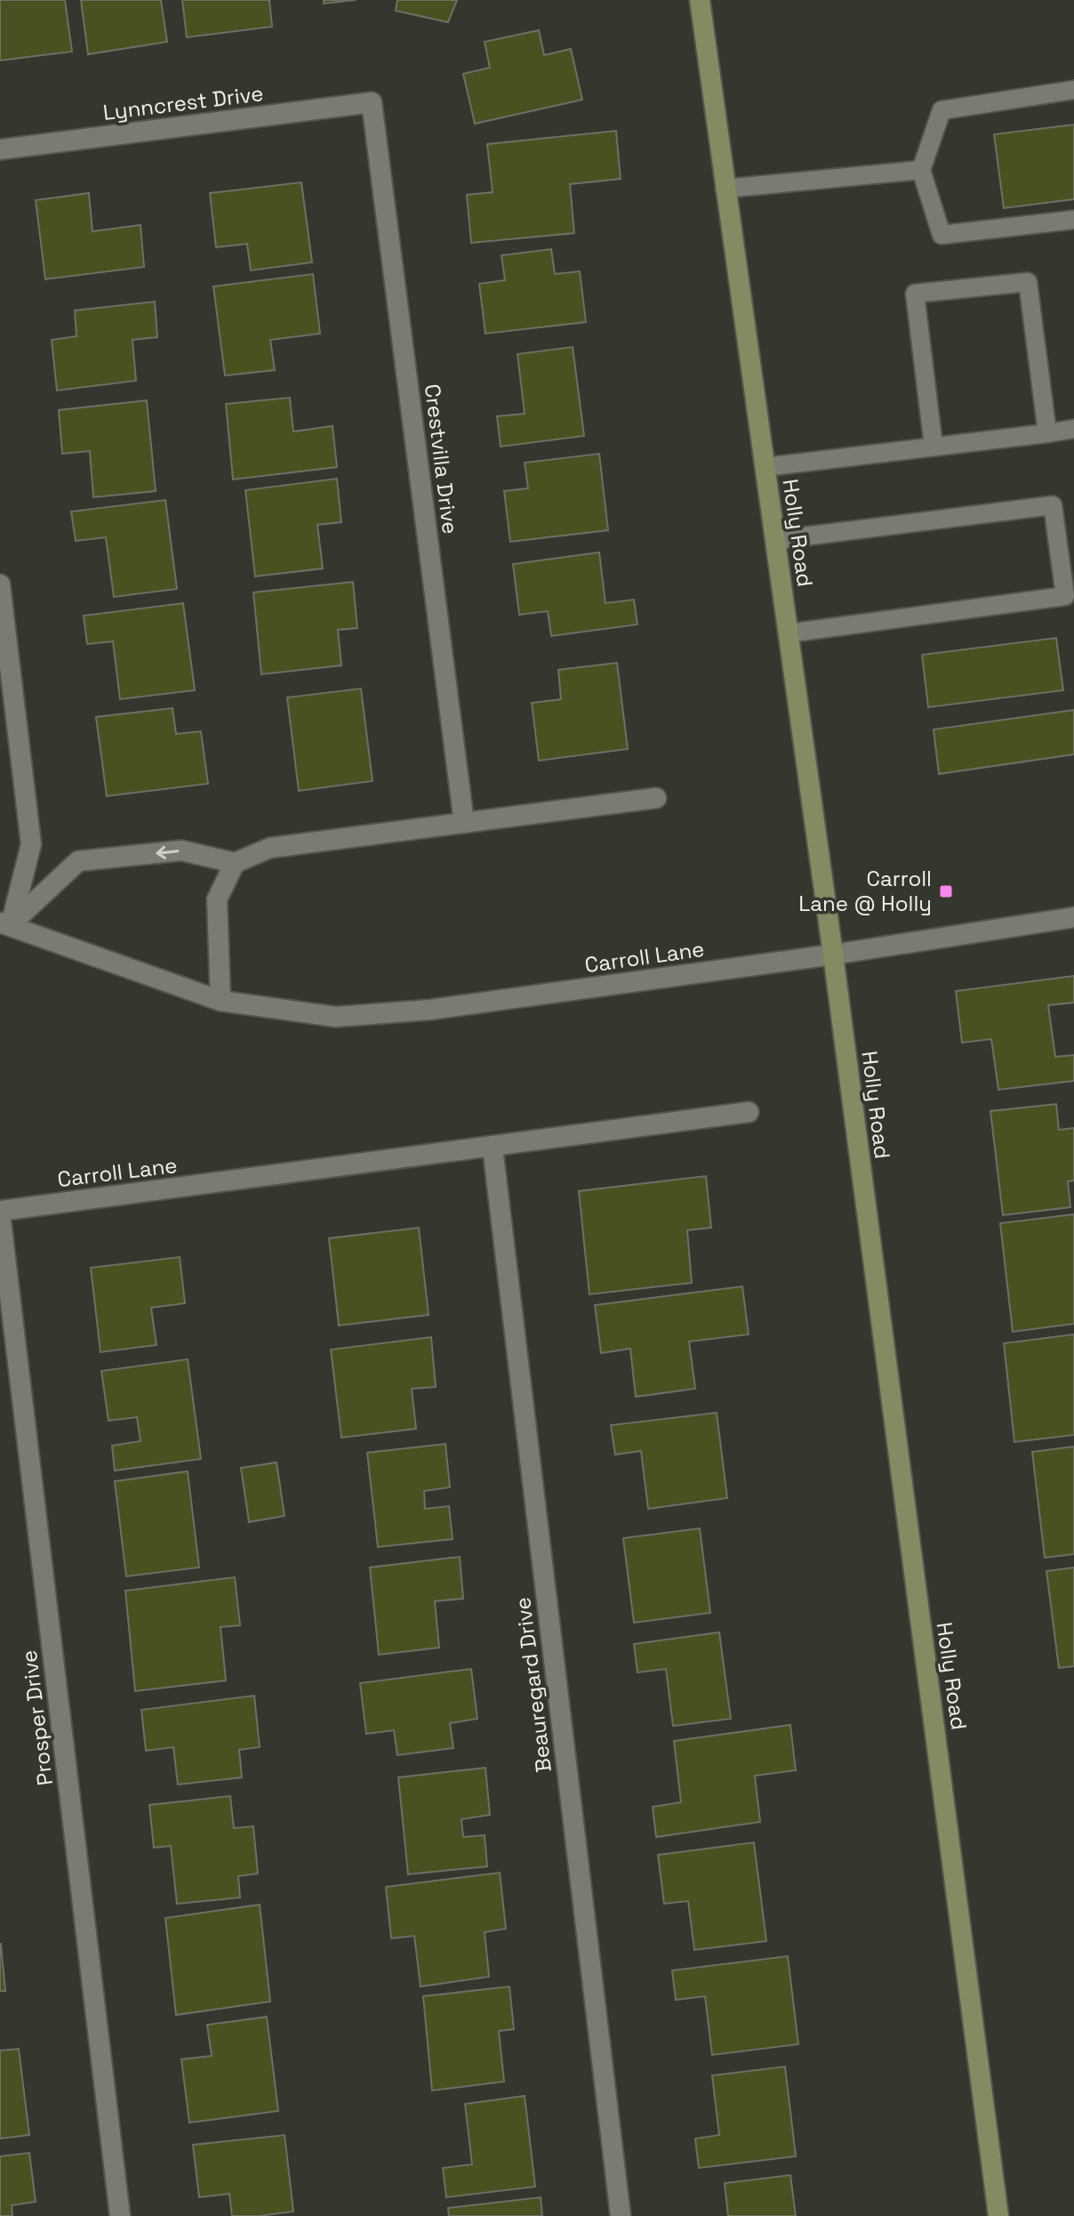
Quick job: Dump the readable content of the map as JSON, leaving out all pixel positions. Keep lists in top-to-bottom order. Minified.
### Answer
{"streets":{"main road":["Holly Road"],"street":["Lynncrest Drive","Crestvilla Drive","Carroll Lane","Beauregard Drive","Prosper Drive"]},"crossings":[["Lynncrest Drive","Crestvilla Drive"],["Holly Road","Carroll Lane"],["Carroll Lane","Beauregard Drive"],["Carroll Lane","Prosper Drive"]],"places":{"transit":["Carroll Lane @ Holly"]}}
